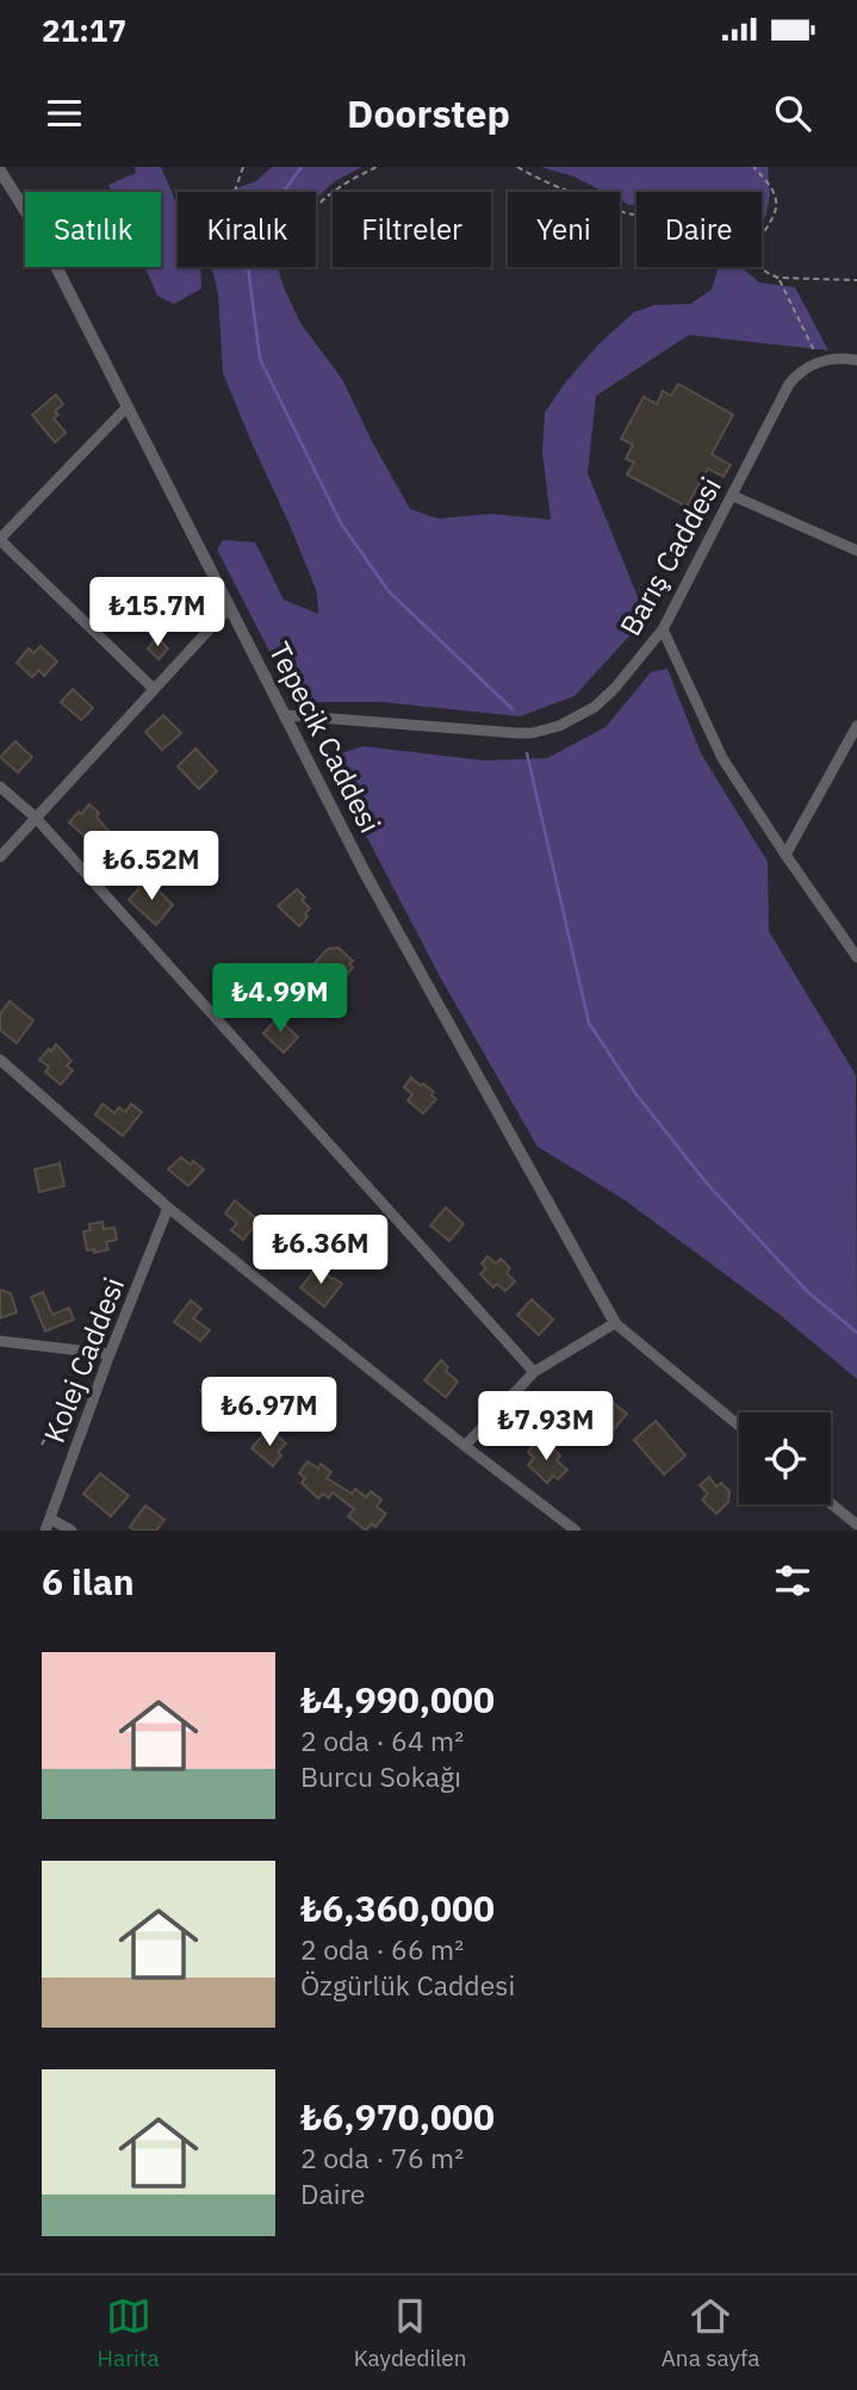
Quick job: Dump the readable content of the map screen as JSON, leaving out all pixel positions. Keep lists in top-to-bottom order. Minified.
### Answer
{"streets":{"street":["Barış Caddesi","Tepecik Caddesi","Kolej Caddesi"]},"crossings":[["Barış Caddesi","Tepecik Caddesi"]],"page":{"status":"21:17","header":"Doorstep","chip":["Satılık","Kiralık","Filtreler","Yeni","Daire"],"price":["₺15.7M","₺6.52M","₺4.99M","₺6.36M","₺6.97M","₺7.93M"],"heading":"6 ilan","list":[{"name":"₺4,990,000","note":"2 oda · 64 m² · Burcu Sokağı"},{"name":"₺6,360,000","note":"2 oda · 66 m² · Özgürlük Caddesi"},{"name":"₺6,970,000","note":"2 oda · 76 m² · Daire"}],"tabs":["Harita","Kaydedilen","Ana sayfa"]}}
